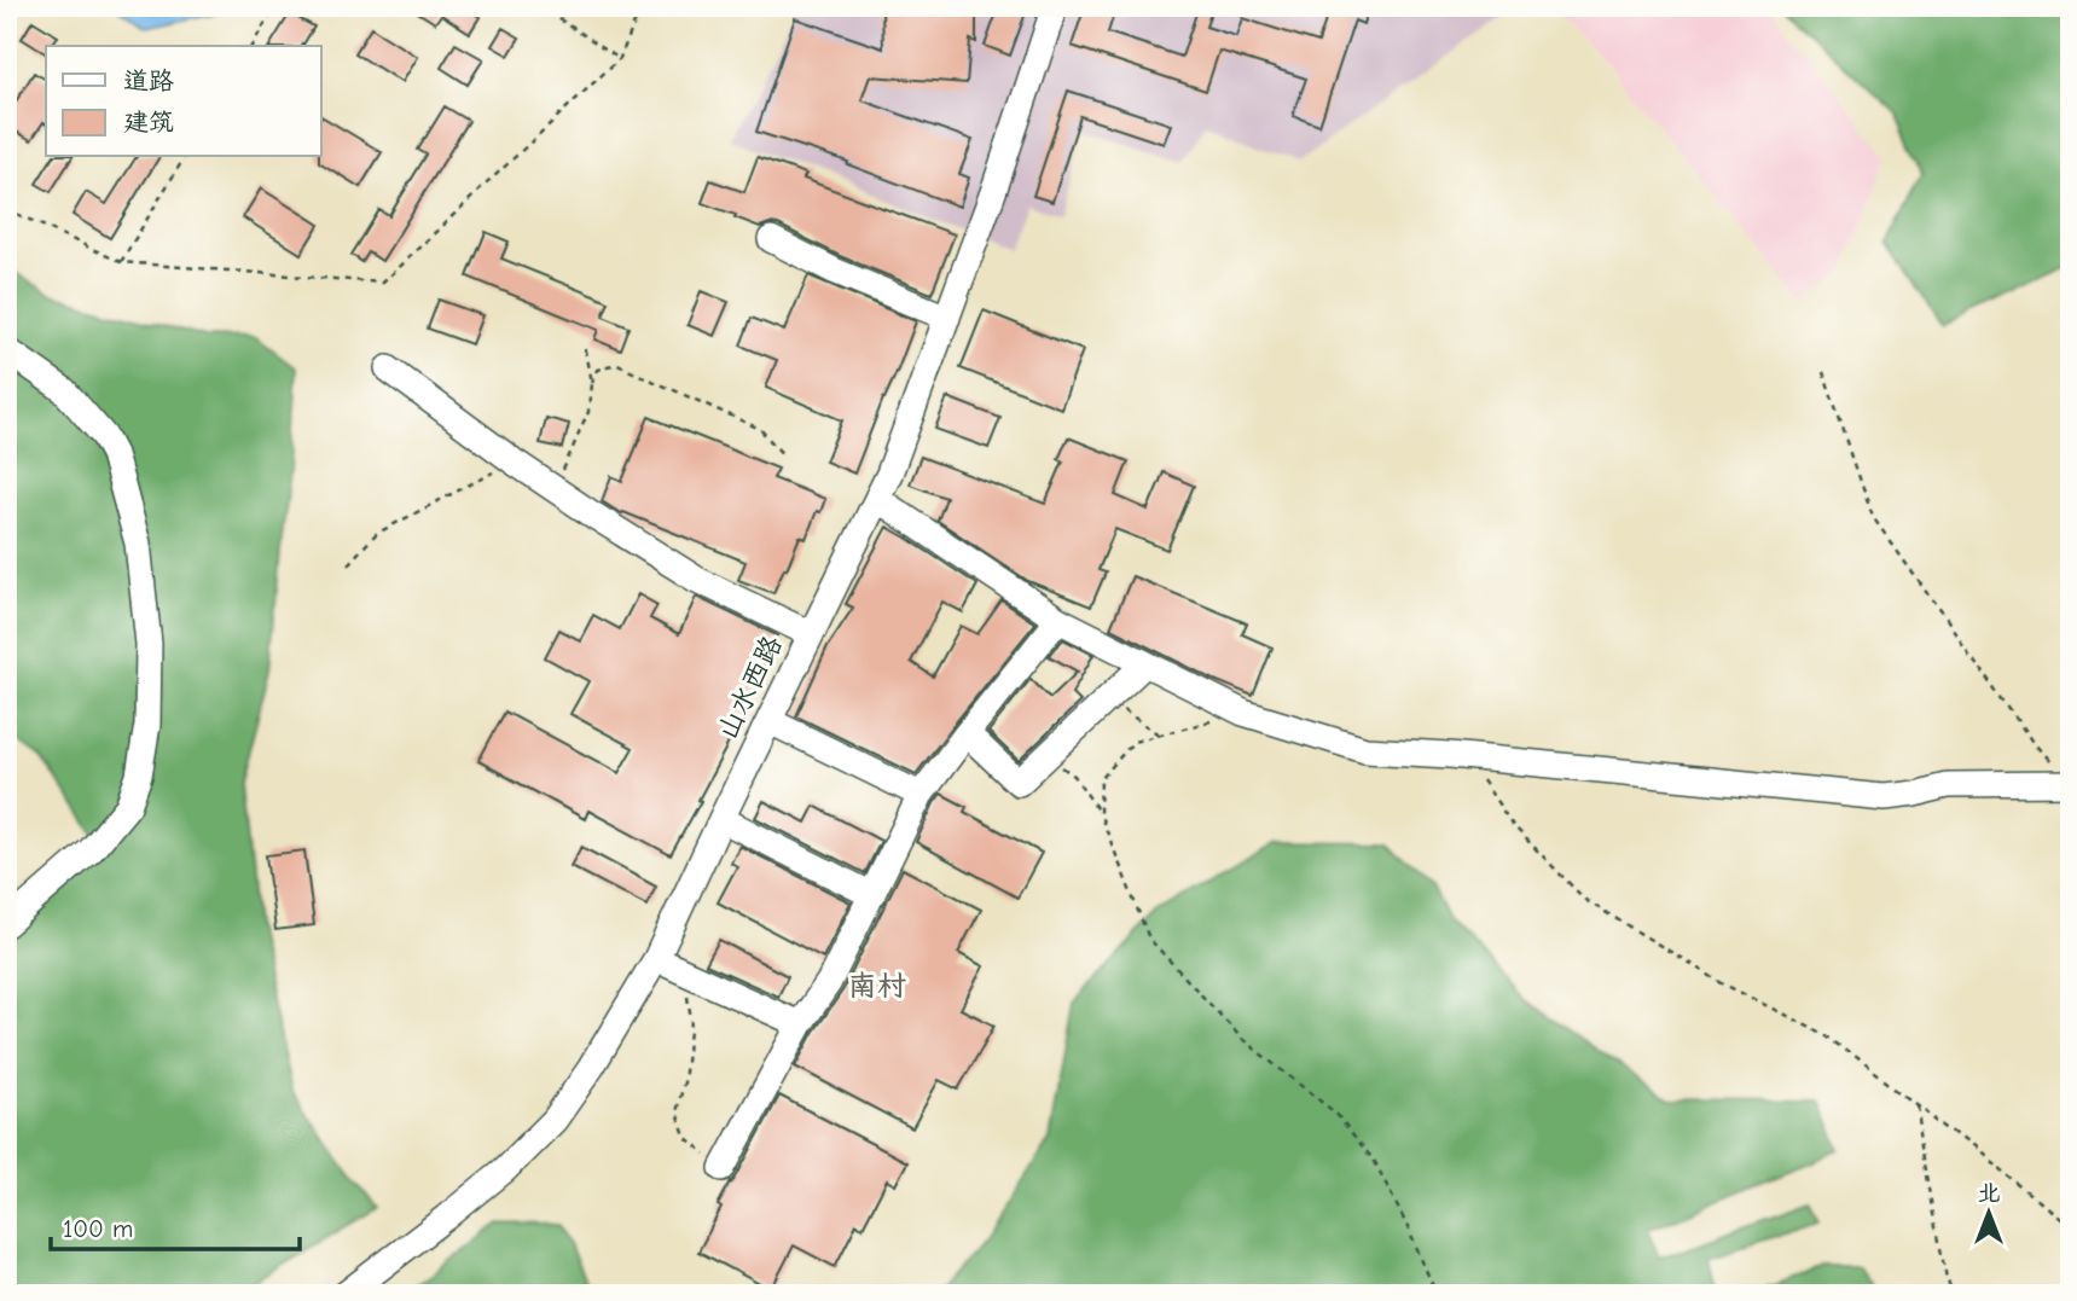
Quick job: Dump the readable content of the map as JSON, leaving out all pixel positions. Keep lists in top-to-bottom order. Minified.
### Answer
{"streets":{"street":["山水西路"]},"districts":["南村"],"legend":["道路","建筑"],"scale_bar":"100 m","north":"top"}
